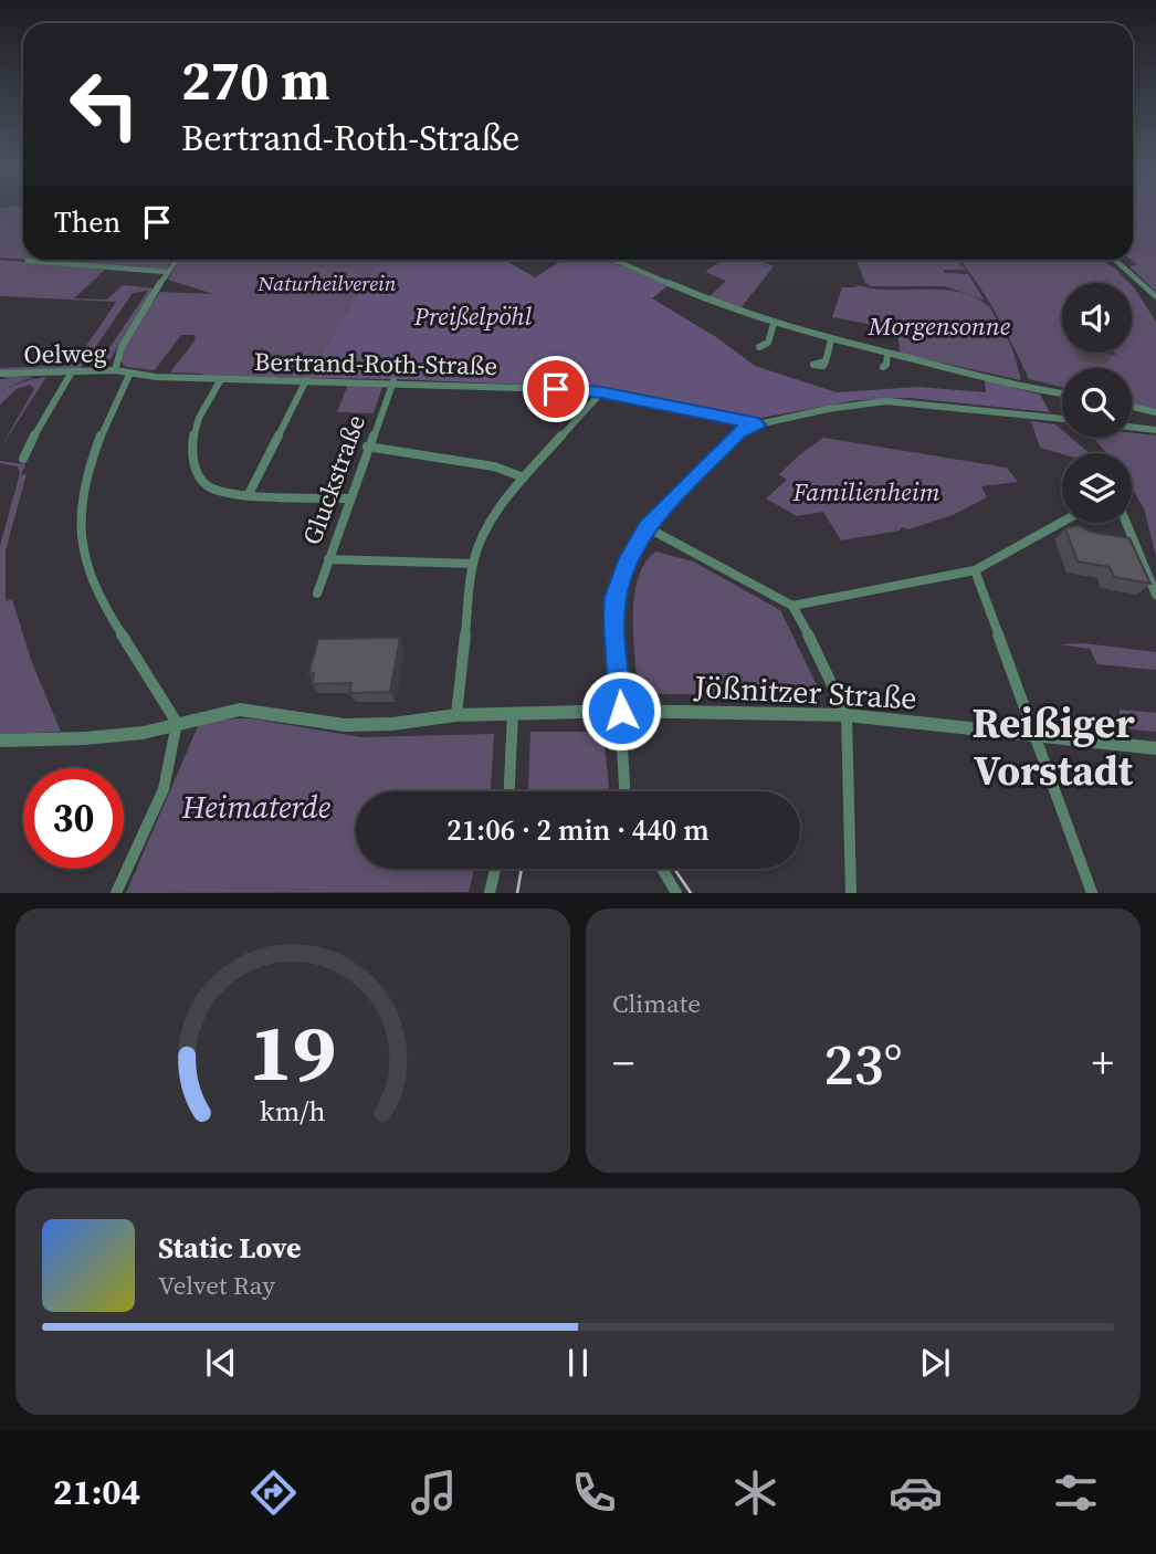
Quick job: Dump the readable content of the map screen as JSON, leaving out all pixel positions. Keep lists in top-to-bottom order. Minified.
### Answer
{"streets":{"street":["Oelweg","Bertrand-Roth-Straße","Gluckstraße","Jößnitzer Straße"]},"crossings":[["Oelweg","Bertrand-Roth-Straße"],["Bertrand-Roth-Straße","Gluckstraße"]],"districts":["Reißiger Vorstadt"],"parks":["Naturheilverein","Preißelpöhl","Morgensonne","Familienheim","Heimaterde"],"page":{"turn":["270 m","Bertrand-Roth-Straße"],"then":"Then","limit":"30","trip":"21:06 · 2 min · 440 m","tile":"Climate","heat":["−","23°","+"],"song":["Static Love","Velvet Ray"],"tabs":"21:04","gauge":["19","km/h"]}}
